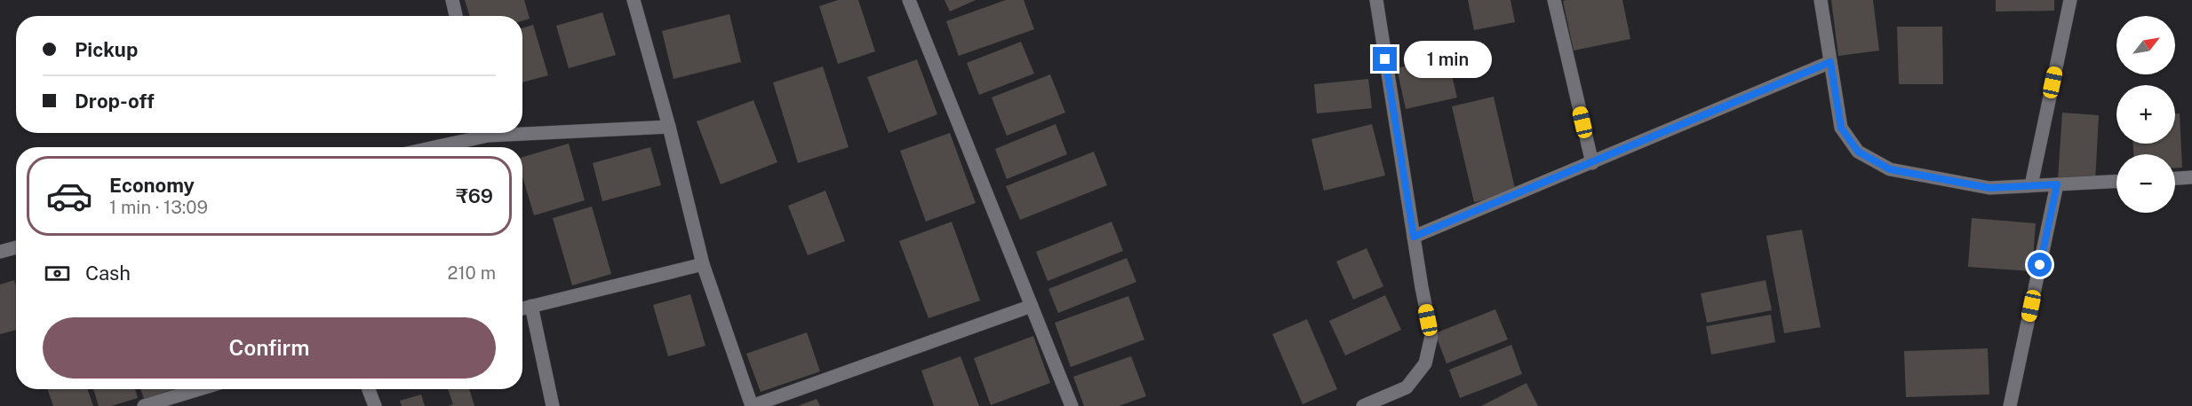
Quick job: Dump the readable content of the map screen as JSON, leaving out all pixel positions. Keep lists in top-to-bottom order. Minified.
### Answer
{"north":"top right","page":{"map_buttons":["+","−"],"banner":["Pickup","Drop-off"],"bubble":"1 min","list":[{"name":"Economy","note":"1 min · 13:09","value":"₹69"}],"pay":["Cash","210 m"],"buttons":"Confirm"}}
